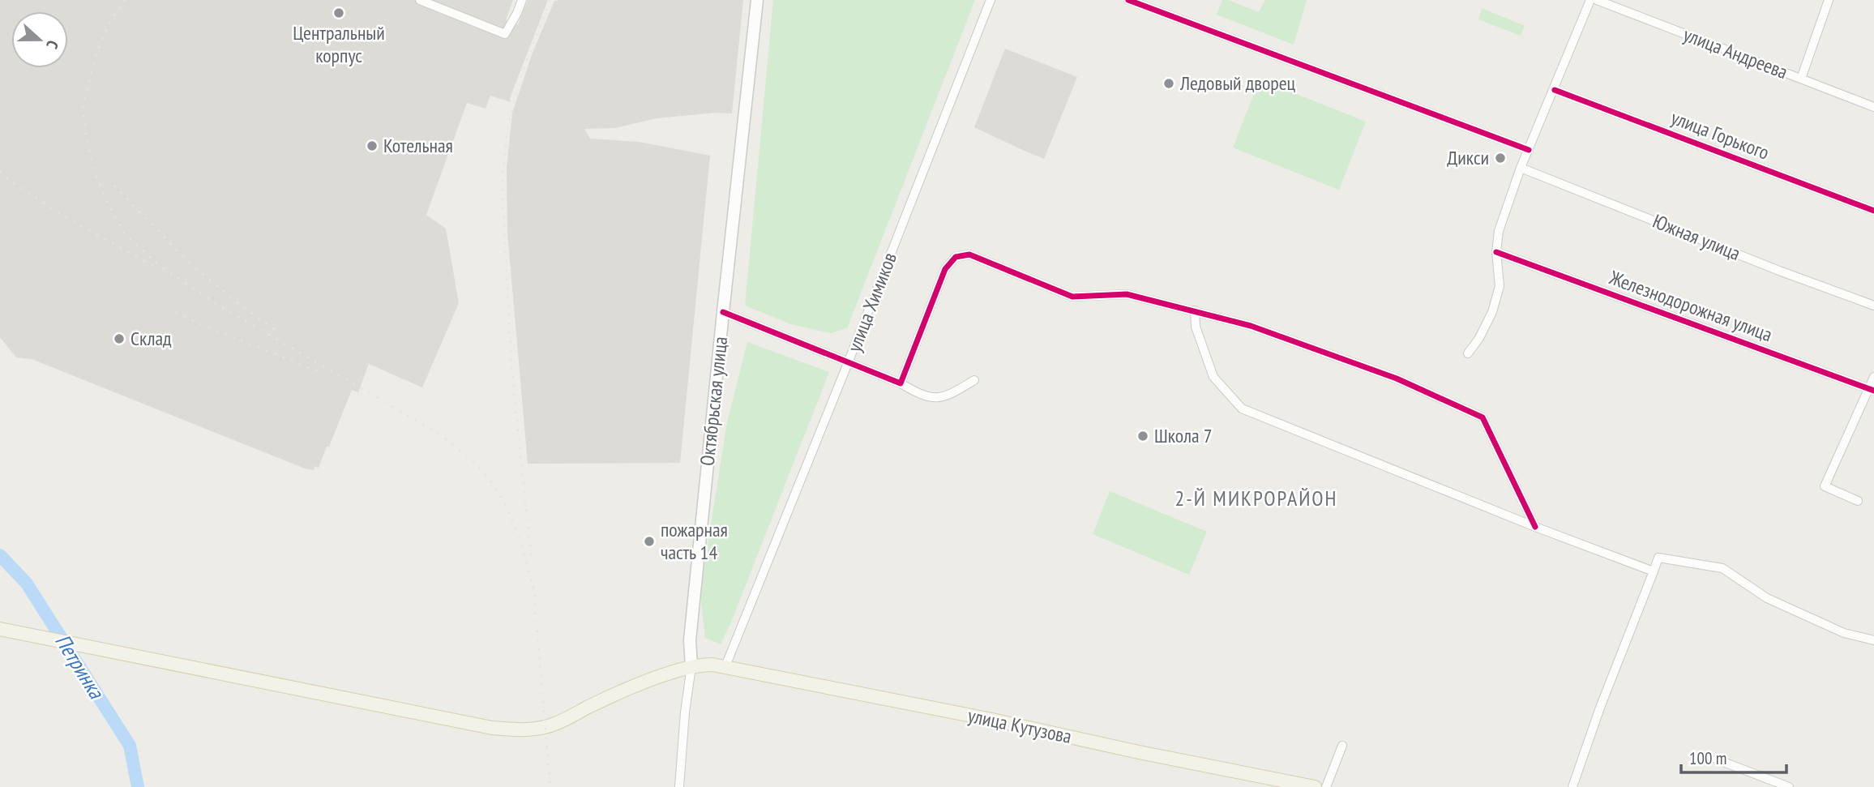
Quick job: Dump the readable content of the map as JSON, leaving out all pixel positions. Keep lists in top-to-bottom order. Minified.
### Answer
{"streets":{"main road":["Октябрьская улица","улица Кутузова"],"street":["улица Андреева","улица Горького","Южная улица","улица Химиков","Железнодорожная улица"]},"crossings":[["улица Химиков","улица Кутузова"],["Октябрьская улица","улица Кутузова"]],"districts":["2-Й МИКРОРАЙОН"],"water":["Петринка"],"places":["Центральный корпус","Ледовый дворец","Котельная","Дикси","Склад","Школа 7","пожарная часть 14"],"scale_bar":"100 m","north":"right"}
